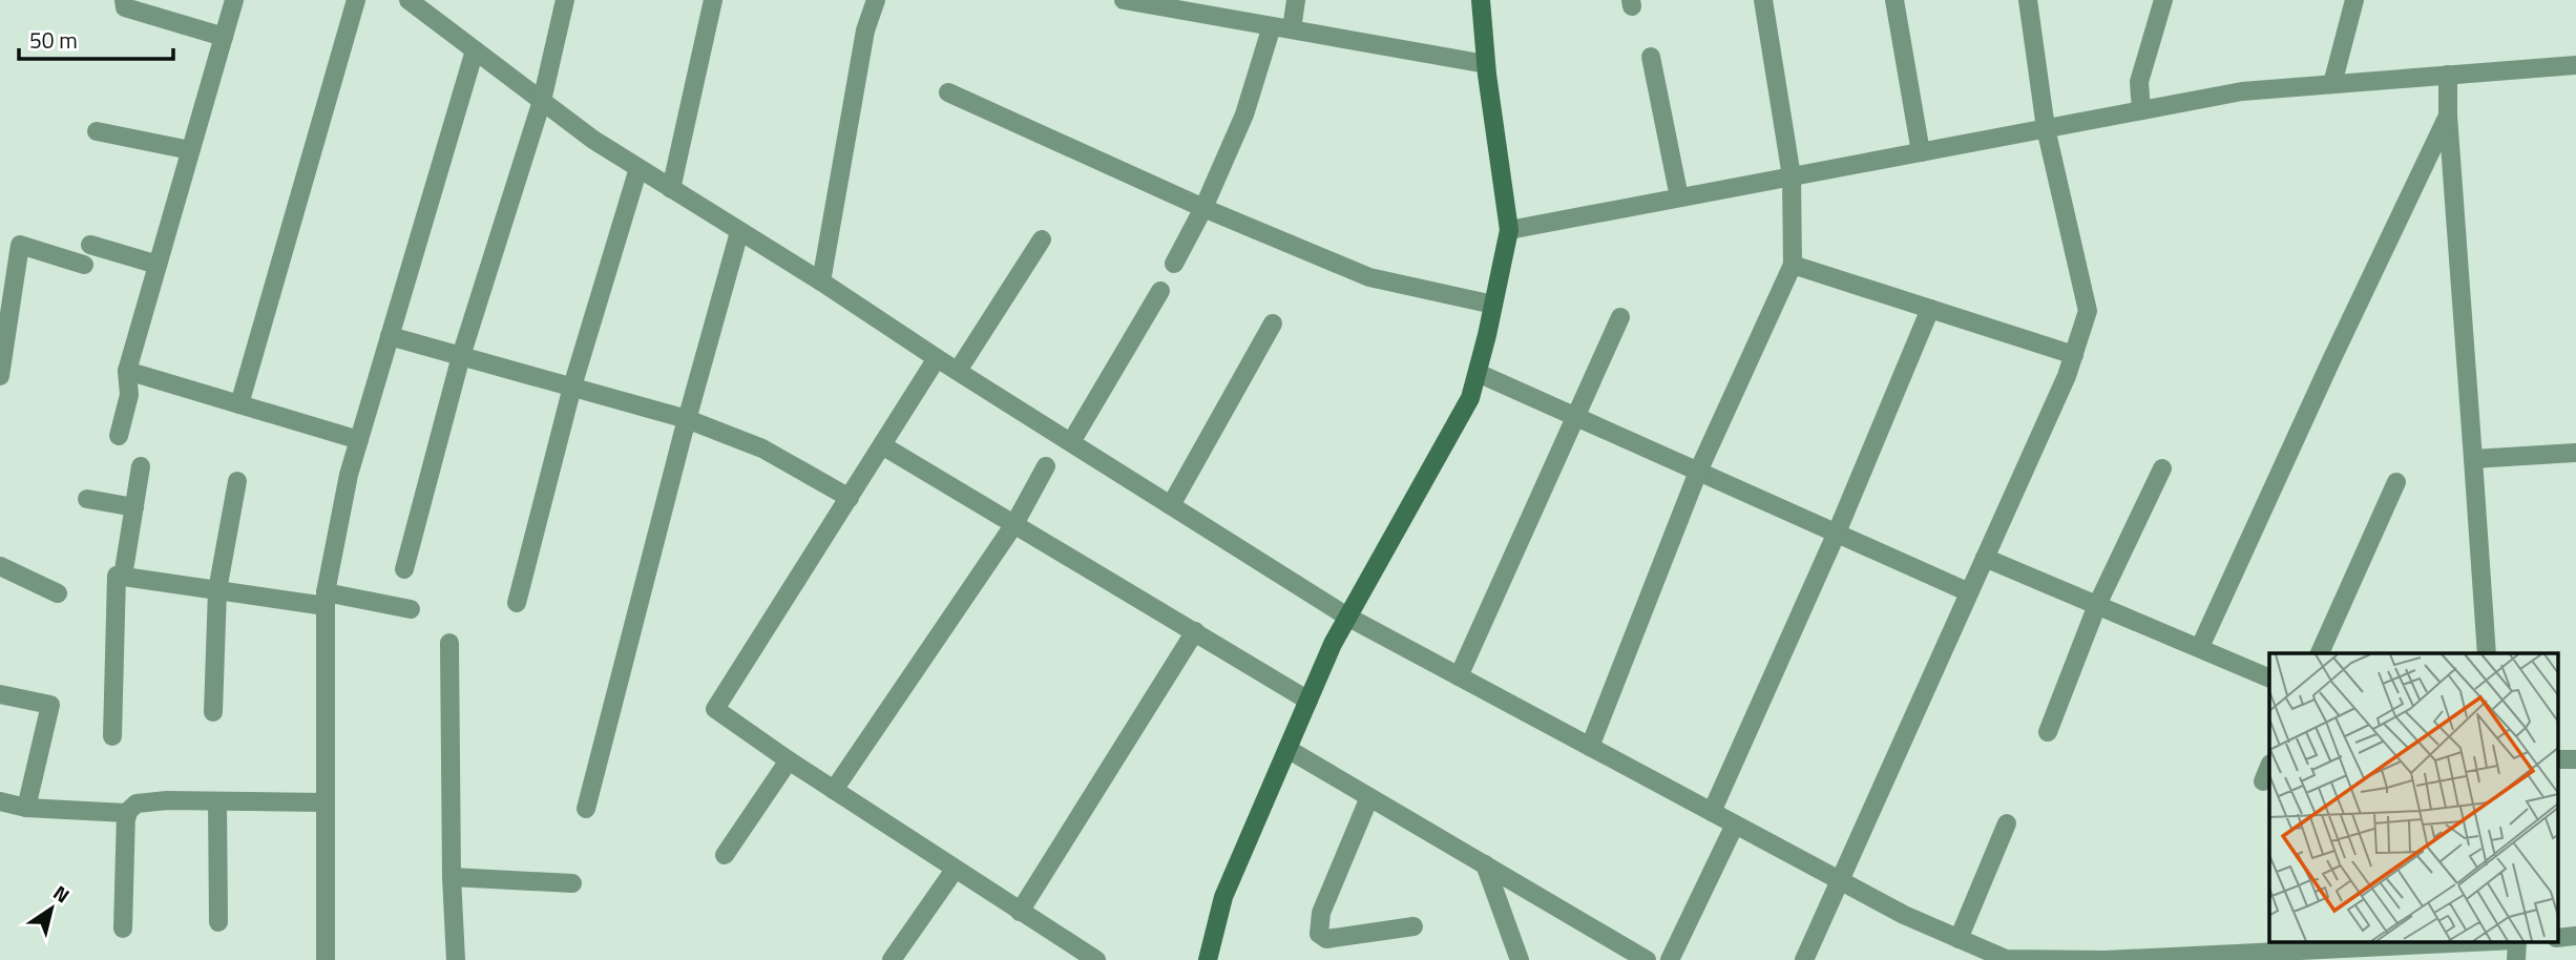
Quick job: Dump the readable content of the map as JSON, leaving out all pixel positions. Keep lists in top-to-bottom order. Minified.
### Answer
{"scale_bar":"50 m","north":"top right"}
